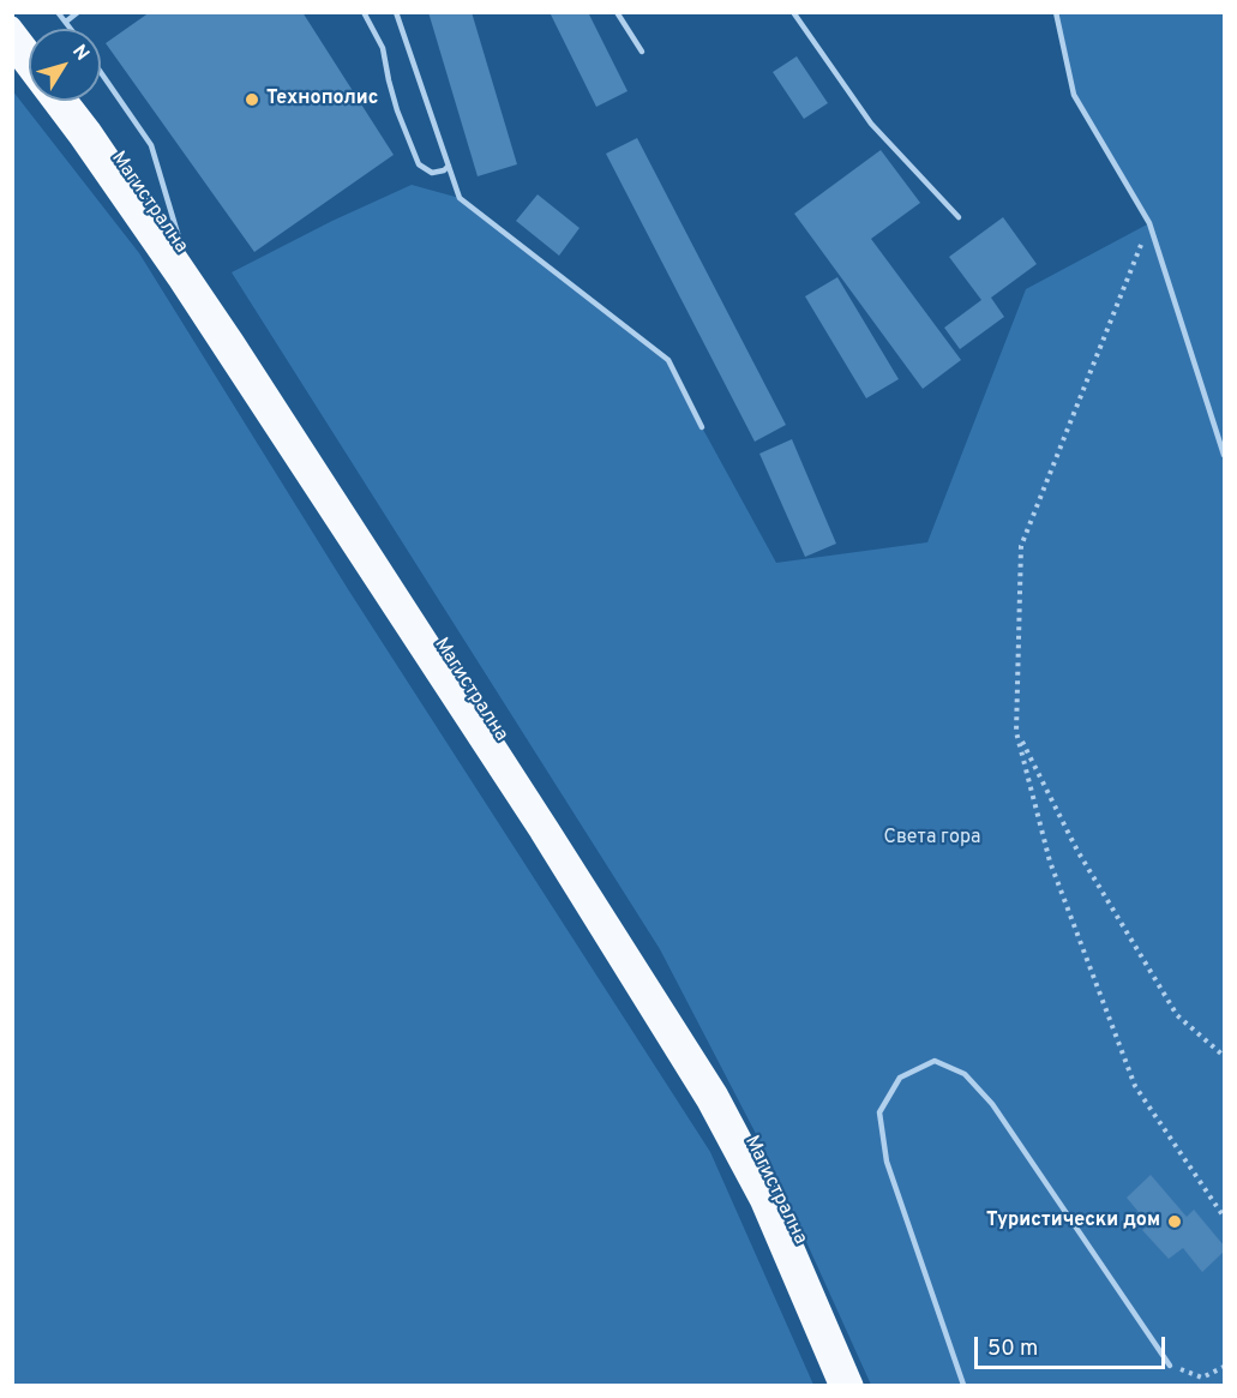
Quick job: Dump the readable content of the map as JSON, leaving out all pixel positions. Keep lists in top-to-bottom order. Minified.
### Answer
{"streets":{"main road":["Магистрална"]},"parks":["Света гора"],"places":["Технополис","Туристически дом"],"scale_bar":"50 m","north":"top right"}
